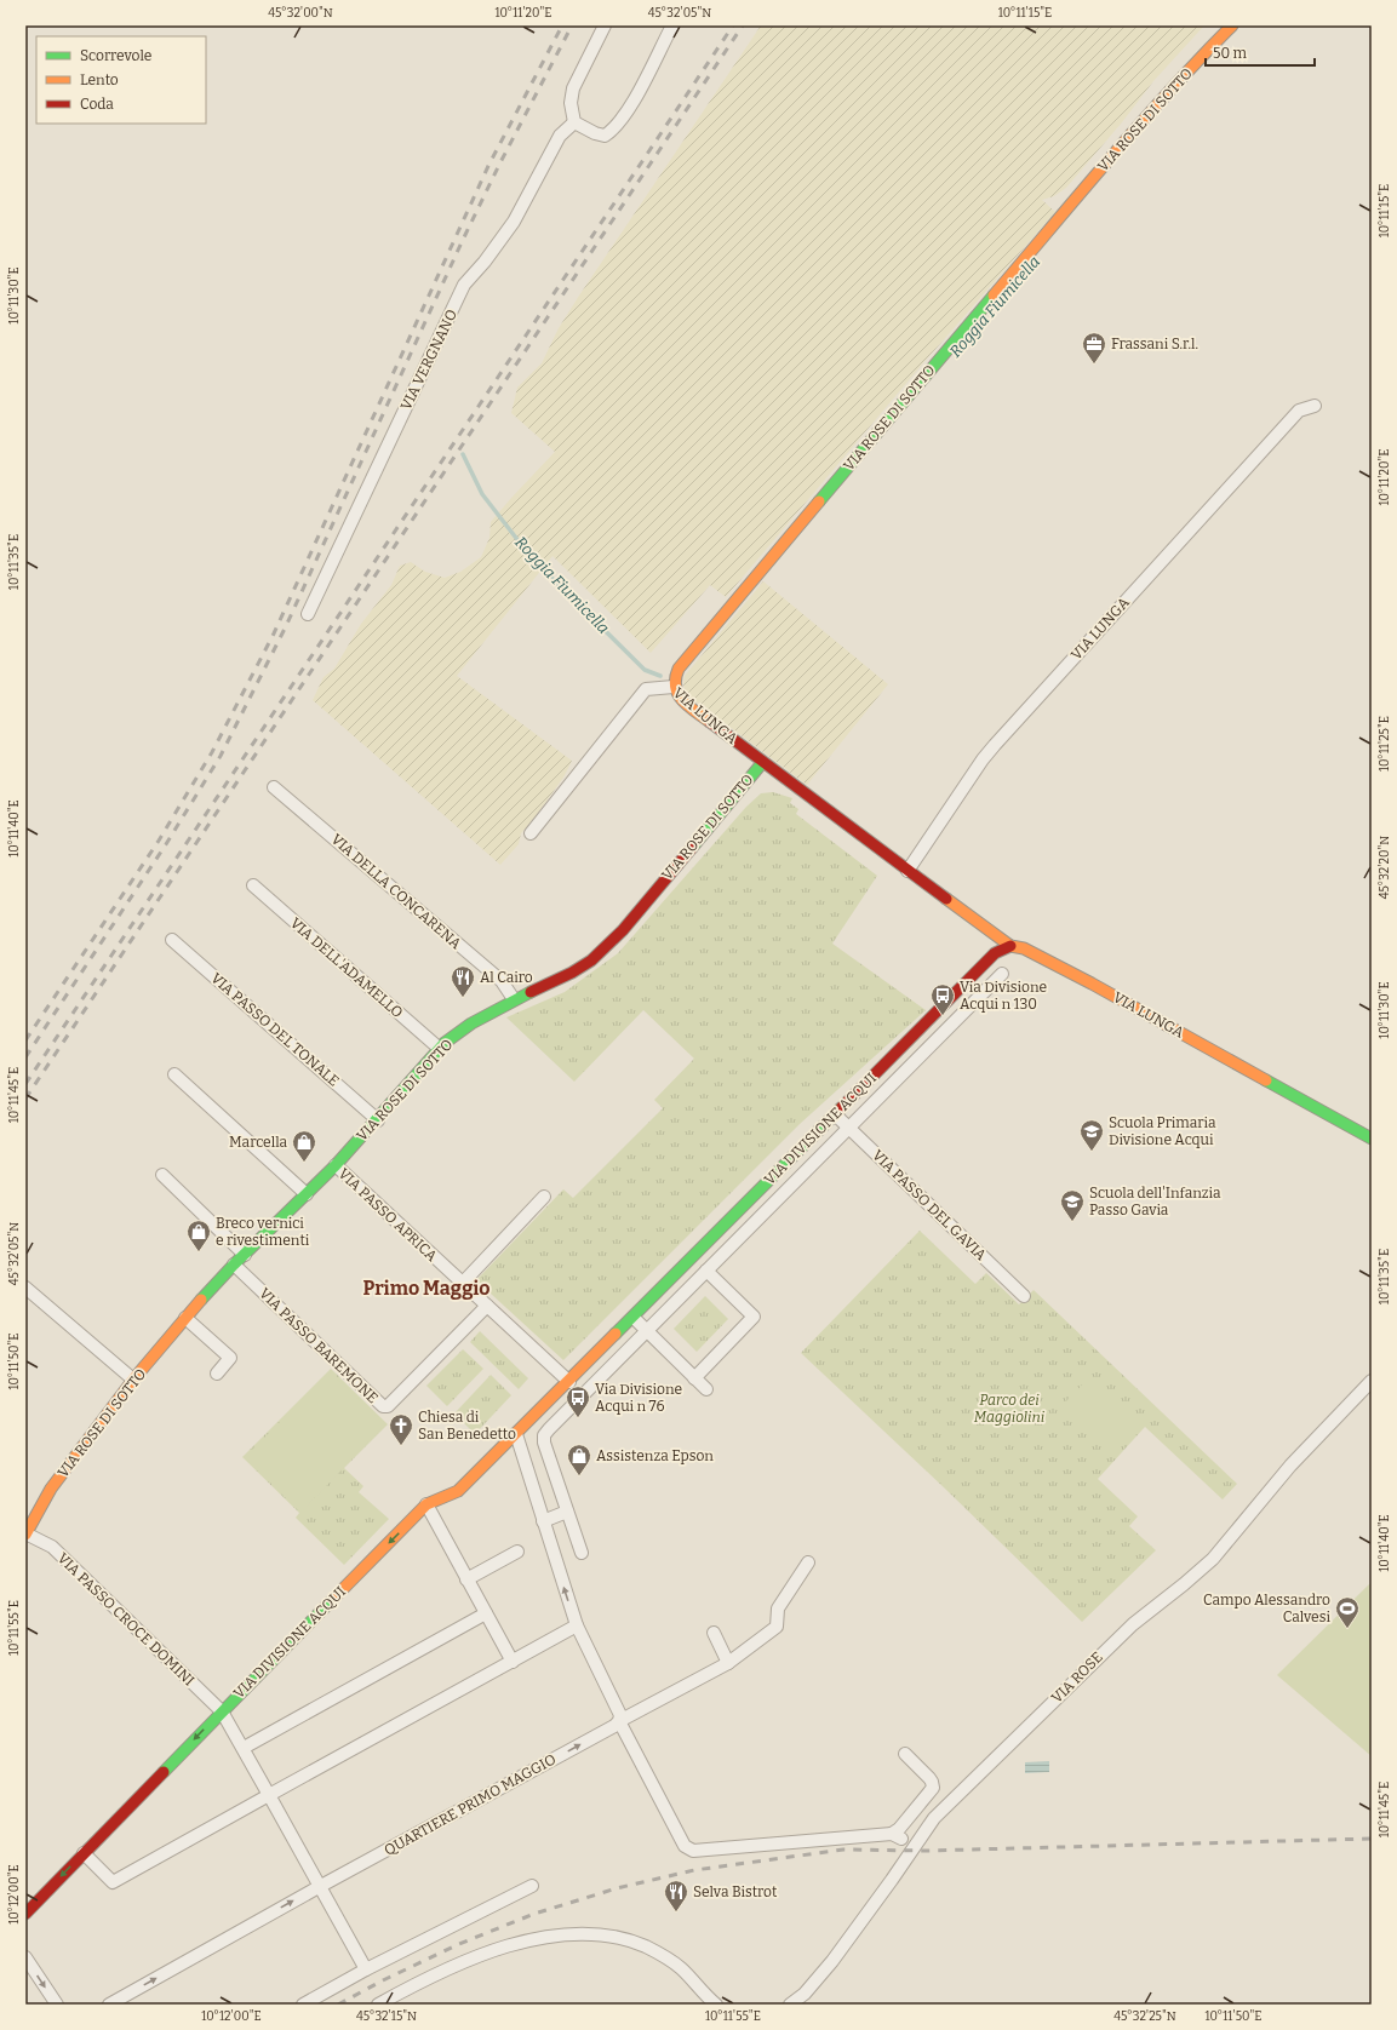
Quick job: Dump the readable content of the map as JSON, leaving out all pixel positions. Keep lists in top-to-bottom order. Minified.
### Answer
{"streets":{"street":["VIA ROSE DI SOTTO","VIA VERGNANO","VIA LUNGA","VIA DELLA CONCARENA","VIA DELL'ADAMELLO","VIA PASSO DEL TONALE","VIA DIVISIONE ACQUI","VIA PASSO DEL GAVIA","VIA PASSO APRICA","VIA PASSO BAREMONE","VIA PASSO CROCE DOMINI","VIA ROSE","QUARTIERE PRIMO MAGGIO"]},"crossings":[["VIA ROSE DI SOTTO","VIA LUNGA"],["VIA ROSE DI SOTTO","VIA DELLA CONCARENA"],["VIA ROSE DI SOTTO","VIA DELL'ADAMELLO"],["VIA ROSE DI SOTTO","VIA PASSO DEL TONALE"],["VIA ROSE DI SOTTO","VIA PASSO APRICA"],["VIA ROSE DI SOTTO","VIA PASSO BAREMONE"],["VIA ROSE DI SOTTO","VIA PASSO CROCE DOMINI"],["VIA LUNGA","VIA DIVISIONE ACQUI"],["VIA DIVISIONE ACQUI","VIA PASSO DEL GAVIA"],["VIA DIVISIONE ACQUI","VIA PASSO APRICA"],["VIA DIVISIONE ACQUI","VIA PASSO CROCE DOMINI"],["VIA PASSO APRICA","VIA PASSO BAREMONE"]],"districts":["Primo Maggio"],"water":["Roggia Fiumicella"],"parks":["Parco dei Maggiolini"],"places":{"office":["Frassani S.r.l."],"restaurant":["Al Cairo","Selva Bistrot"],"bus stop":["Via Divisione Acqui n 130","Via Divisione Acqui n 76"],"school or university":["Scuola Primaria Divisione Acqui","Scuola dell'Infanzia Passo Gavia"],"shop":["Marcella","Breco vernici e rivestimenti","Assistenza Epson"],"church":["Chiesa di San Benedetto"],"sports":["Campo Alessandro Calvesi"]},"legend":["Scorrevole","Lento","Coda"],"scale_bar":"50 m","coordinates":["45°32'00\"N","10°11'20\"E","45°32'05\"N","10°11'15\"E","10°11'30\"E","10°11'35\"E","10°11'25\"E","10°11'40\"E","45°32'20\"N","10°11'45\"E","10°11'50\"E","10°11'55\"E","10°12'00\"E","45°32'15\"N","45°32'25\"N"]}
